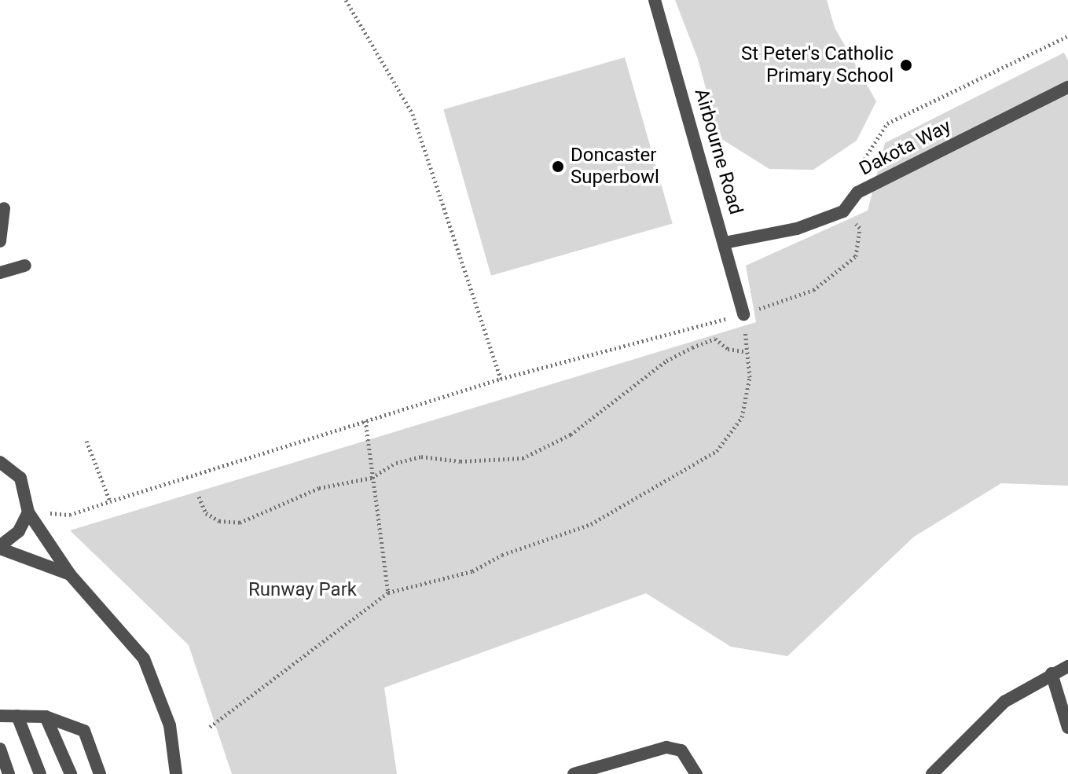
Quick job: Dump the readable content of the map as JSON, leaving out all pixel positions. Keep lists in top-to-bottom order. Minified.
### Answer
{"streets":{"street":["Dakota Way","Airbourne Road"]},"parks":["Runway Park"],"places":["St Peter's Catholic Primary School","Doncaster Superbowl"]}
